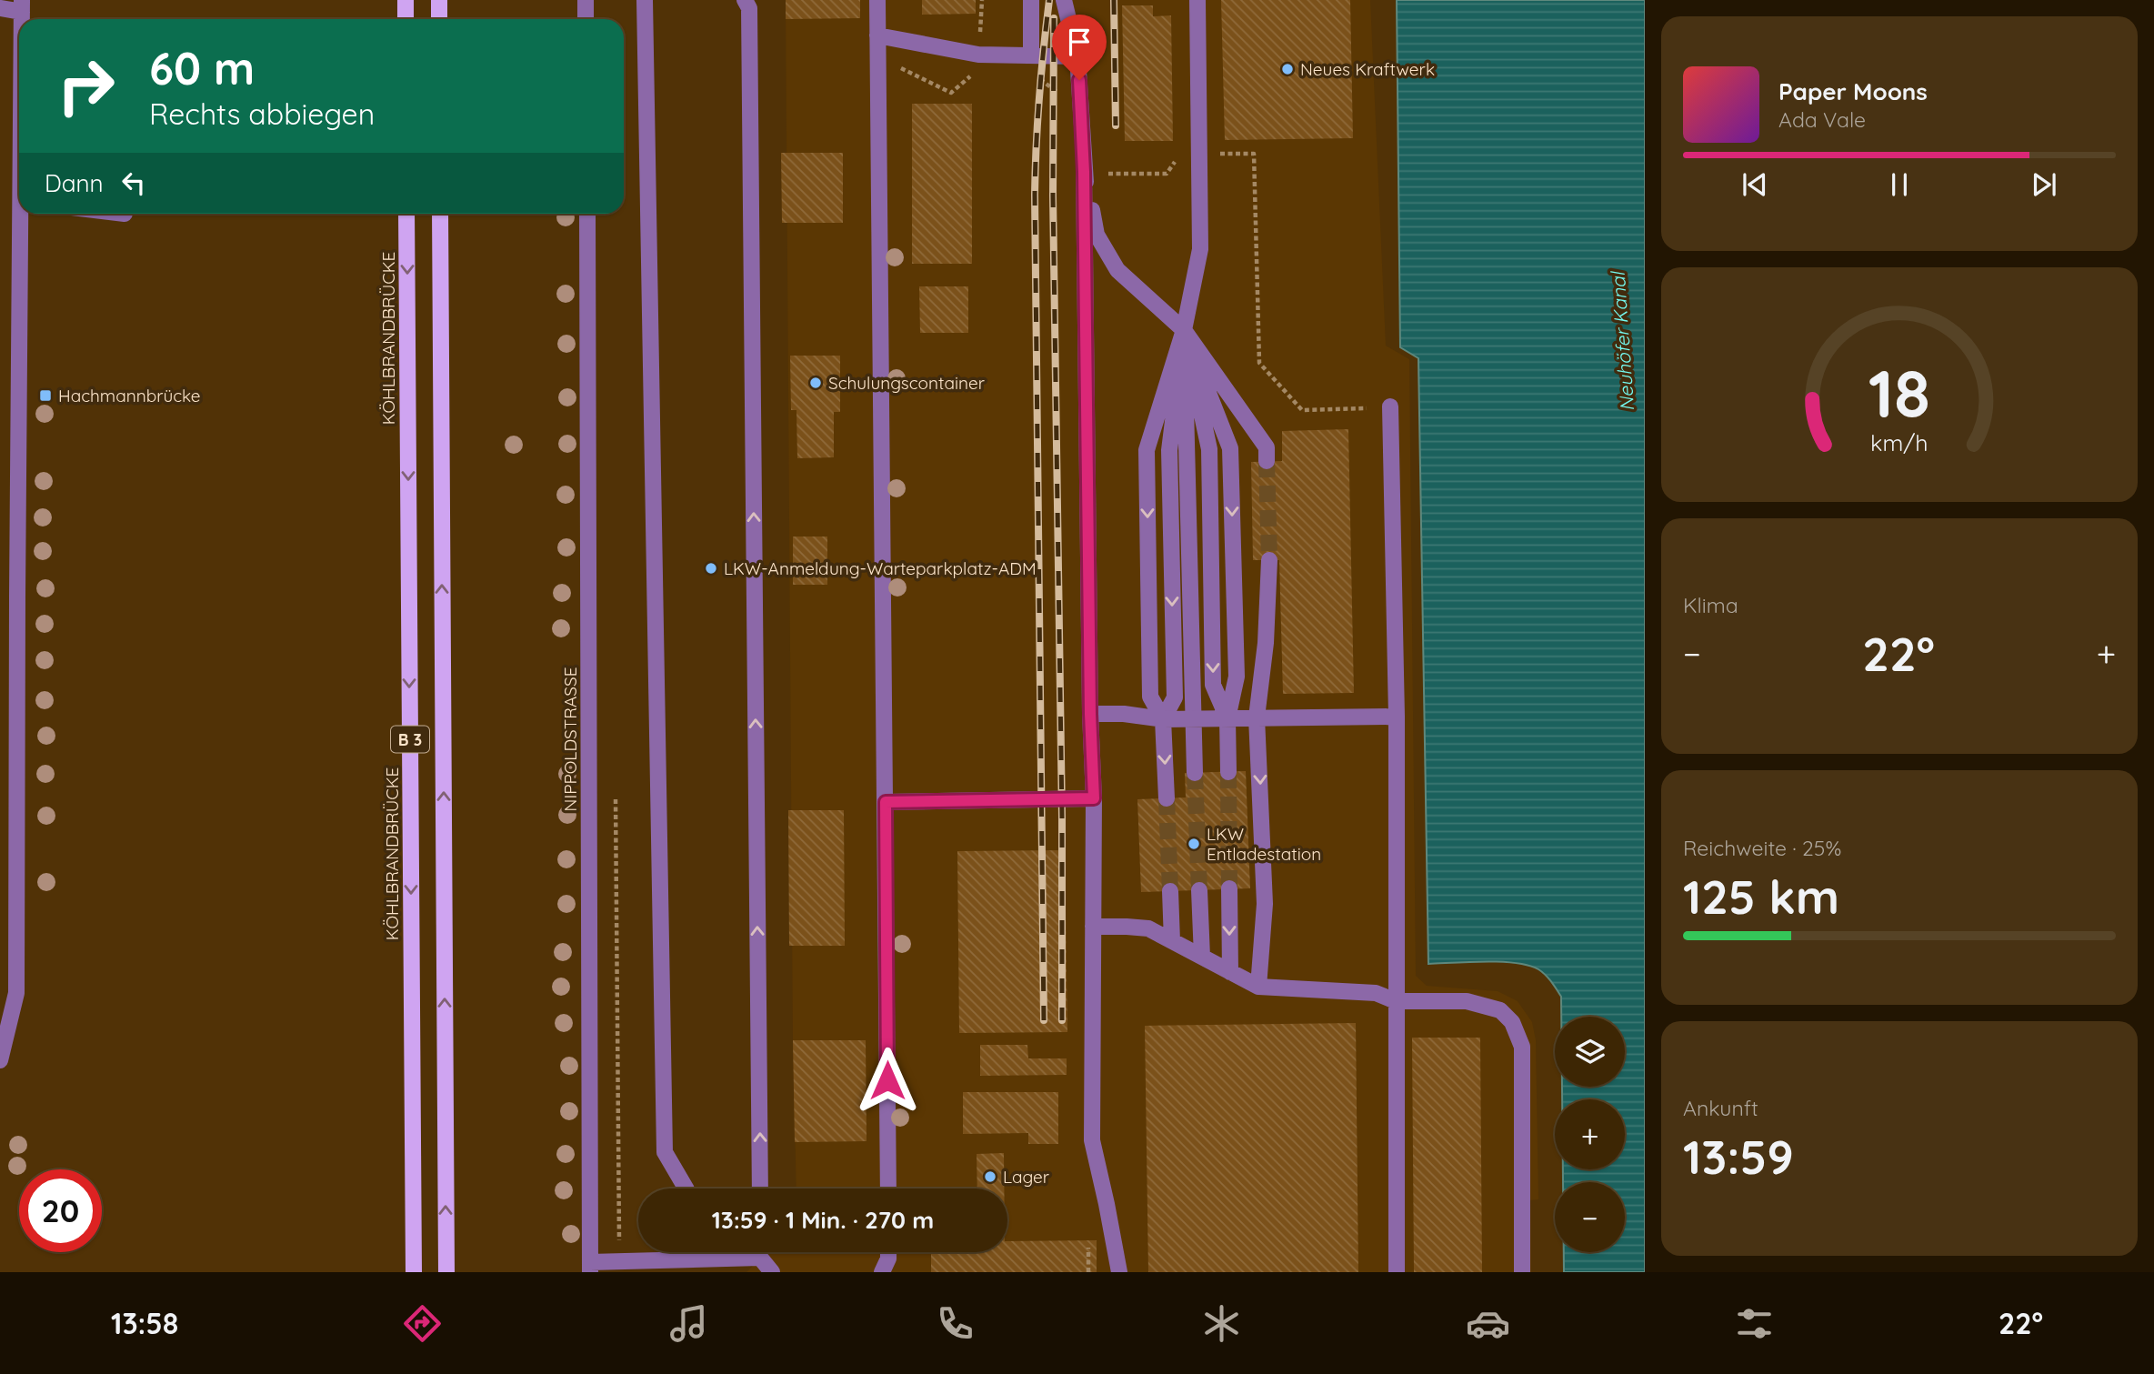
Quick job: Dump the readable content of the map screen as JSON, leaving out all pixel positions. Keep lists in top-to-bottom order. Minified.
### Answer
{"streets":{"main road":["KÖHLBRANDBRÜCKE","B 3"],"street":["NIPPOLDSTRASSE"]},"water":["Neuhöfer Kanal"],"places":{"other":["Neues Kraftwerk","Schulungscontainer","LKW-Anmeldung-Warteparkplatz-ADM","LKW Entladestation","Lager"],"transit":["Hachmannbrücke"]},"page":{"turn":["60 m","Rechts abbiegen"],"song":["Paper Moons","Ada Vale"],"then":"Dann","tile":["Klima",["Reichweite · 25%","125 km"],["Ankunft","13:59"]],"heat":["−","22°","+"],"map_buttons":["+","−"],"limit":"20","trip":"13:59 · 1 Min. · 270 m","tabs":["13:58","22°"],"gauge":["18","km/h"]}}
